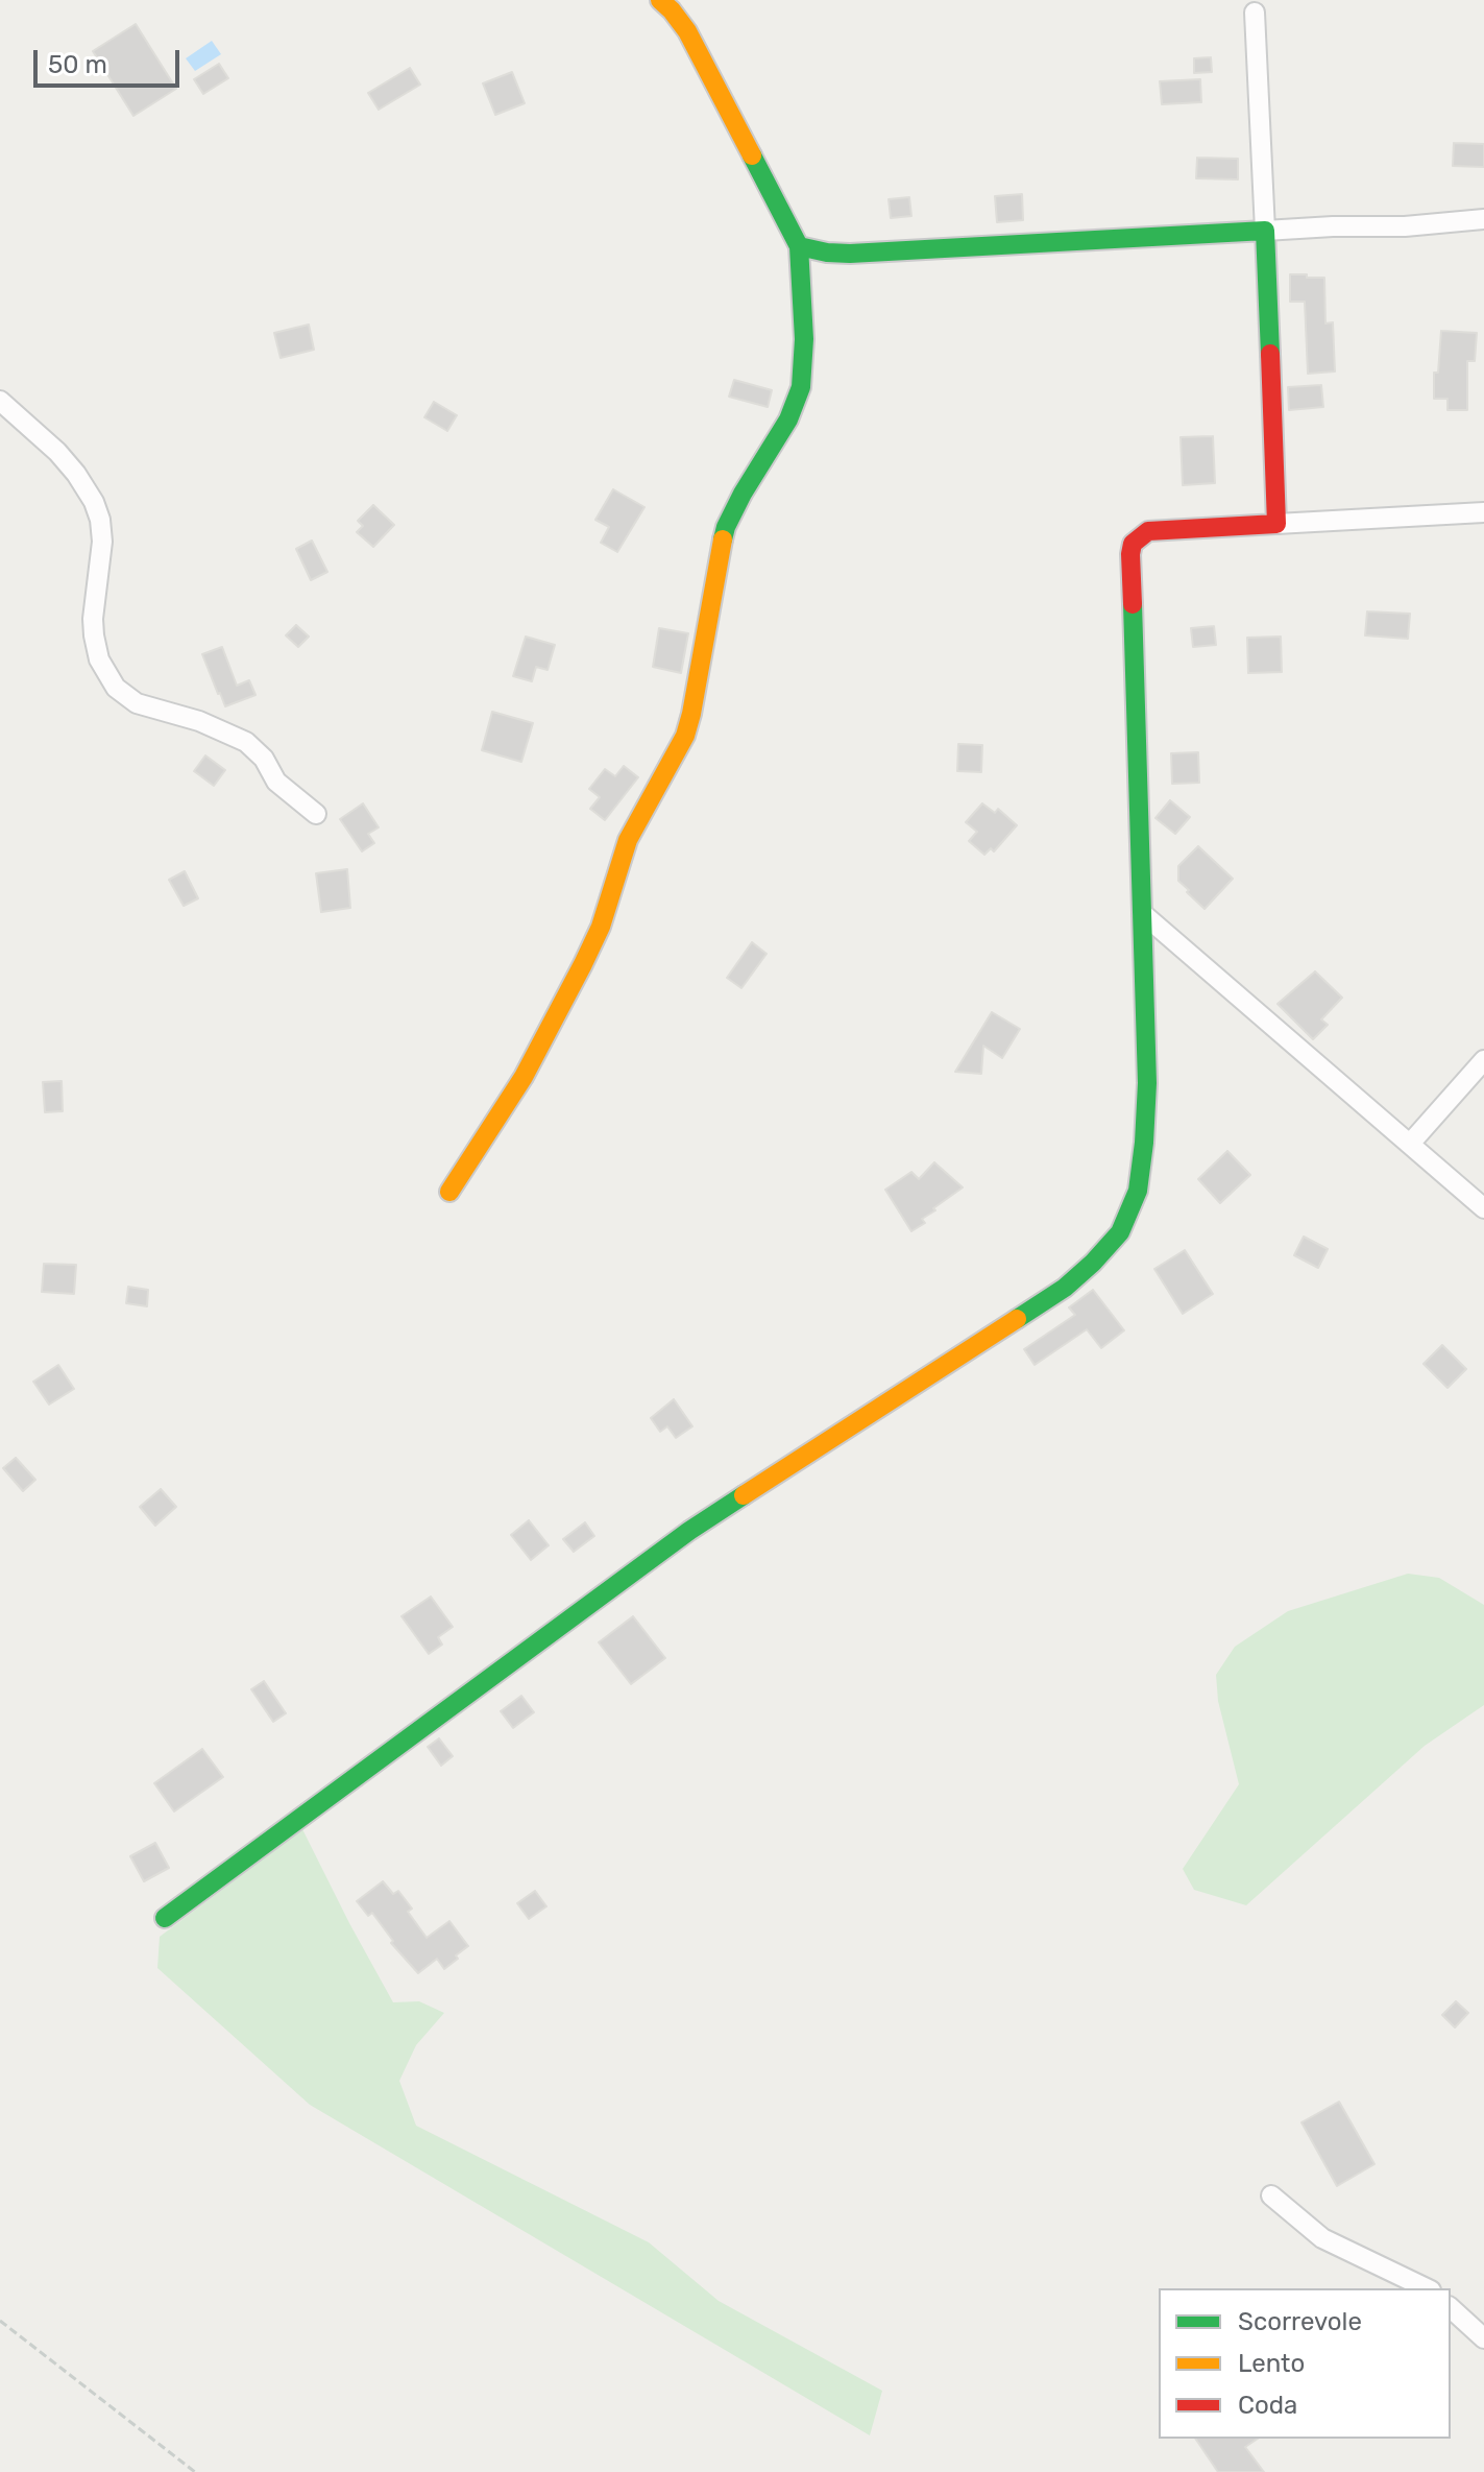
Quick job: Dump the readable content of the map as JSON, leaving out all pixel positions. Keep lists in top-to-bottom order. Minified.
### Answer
{"legend":["Scorrevole","Lento","Coda"],"scale_bar":"50 m"}
